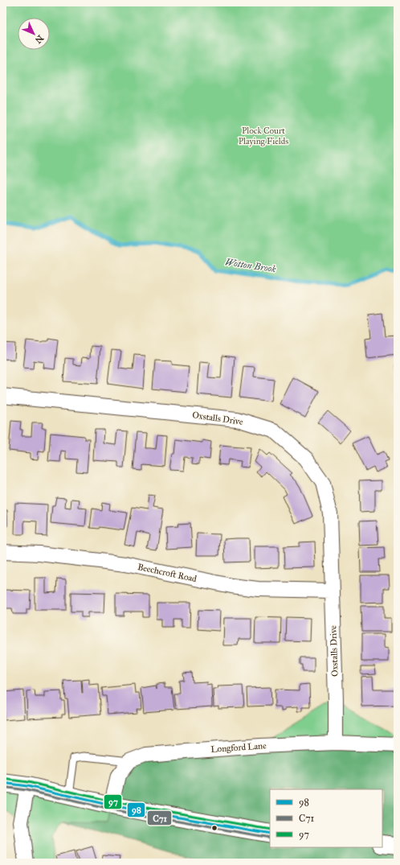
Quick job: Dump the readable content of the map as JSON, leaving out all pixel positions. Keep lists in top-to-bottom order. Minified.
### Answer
{"streets":{"street":["Oxstalls Drive","Beechcroft Road","Longford Lane"]},"crossings":[["Oxstalls Drive","Beechcroft Road"],["Oxstalls Drive","Longford Lane"]],"water":["Wotton Brook"],"parks":["Plock Court Playing Fields"],"lines":["transit line 97","transit line 98","transit line C71"],"legend":["98","C71","97"],"north":"bottom right"}
